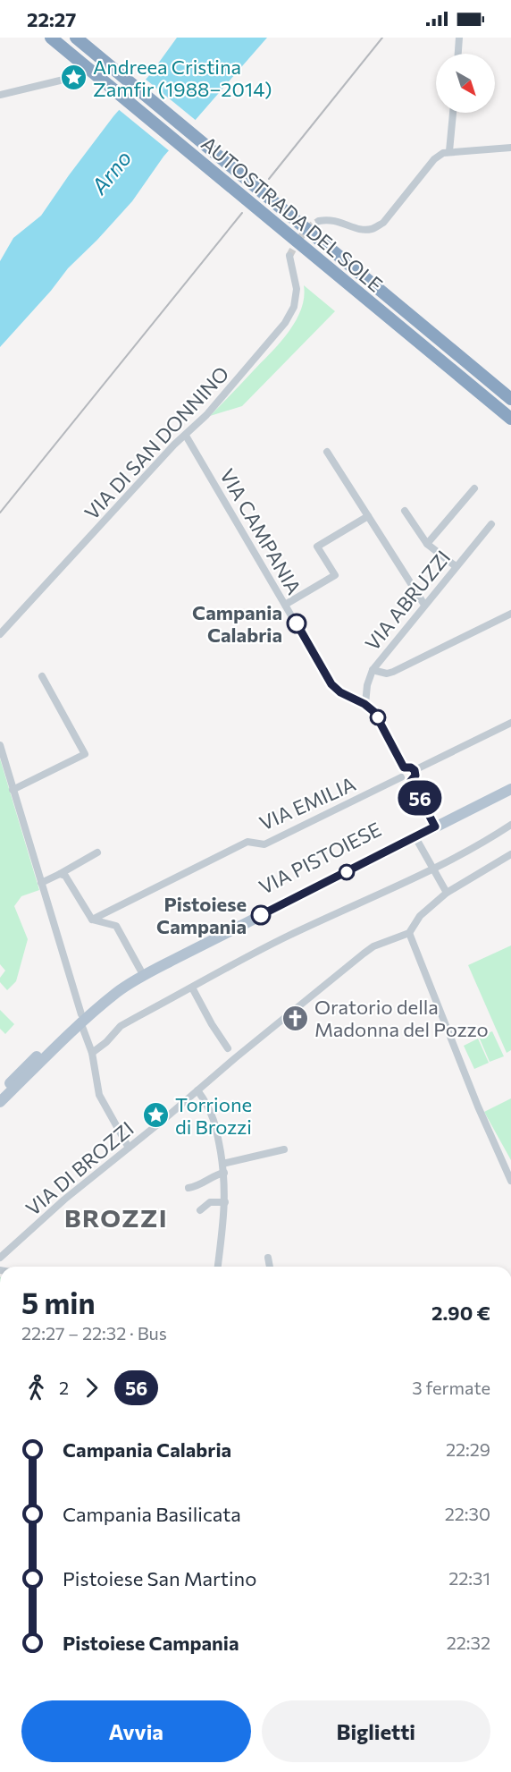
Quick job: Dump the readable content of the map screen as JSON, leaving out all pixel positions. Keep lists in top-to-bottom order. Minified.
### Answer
{"streets":{"highway":["AUTOSTRADA DEL SOLE"],"main road":["VIA PISTOIESE"],"street":["VIA DI SAN DONNINO","VIA CAMPANIA","VIA ABRUZZI","VIA EMILIA","VIA DI BROZZI"]},"crossings":[["VIA DI SAN DONNINO","VIA CAMPANIA"],["VIA CAMPANIA","VIA ABRUZZI"],["VIA CAMPANIA","VIA EMILIA"]],"districts":["BROZZI"],"water":["Arno"],"places":{"place":["Andreea Cristina Zamfir (1988–2014)","Torrione di Brozzi"],"other":["Campania Calabria","Pistoiese Campania"],"church":["Oratorio della Madonna del Pozzo"]},"lines":["bus line 56"],"north":"bottom right","page":{"status":"22:27","on_map":"56","heading":["5 min","22:27 – 22:32 · Bus","2.90 €"],"legs":["2","56","3 fermate"],"list":[{"name":"Campania Calabria","value":"22:29"},{"name":"Campania Basilicata","value":"22:30"},{"name":"Pistoiese San Martino","value":"22:31"},{"name":"Pistoiese Campania","value":"22:32"}],"buttons":["Avvia","Biglietti"]}}
